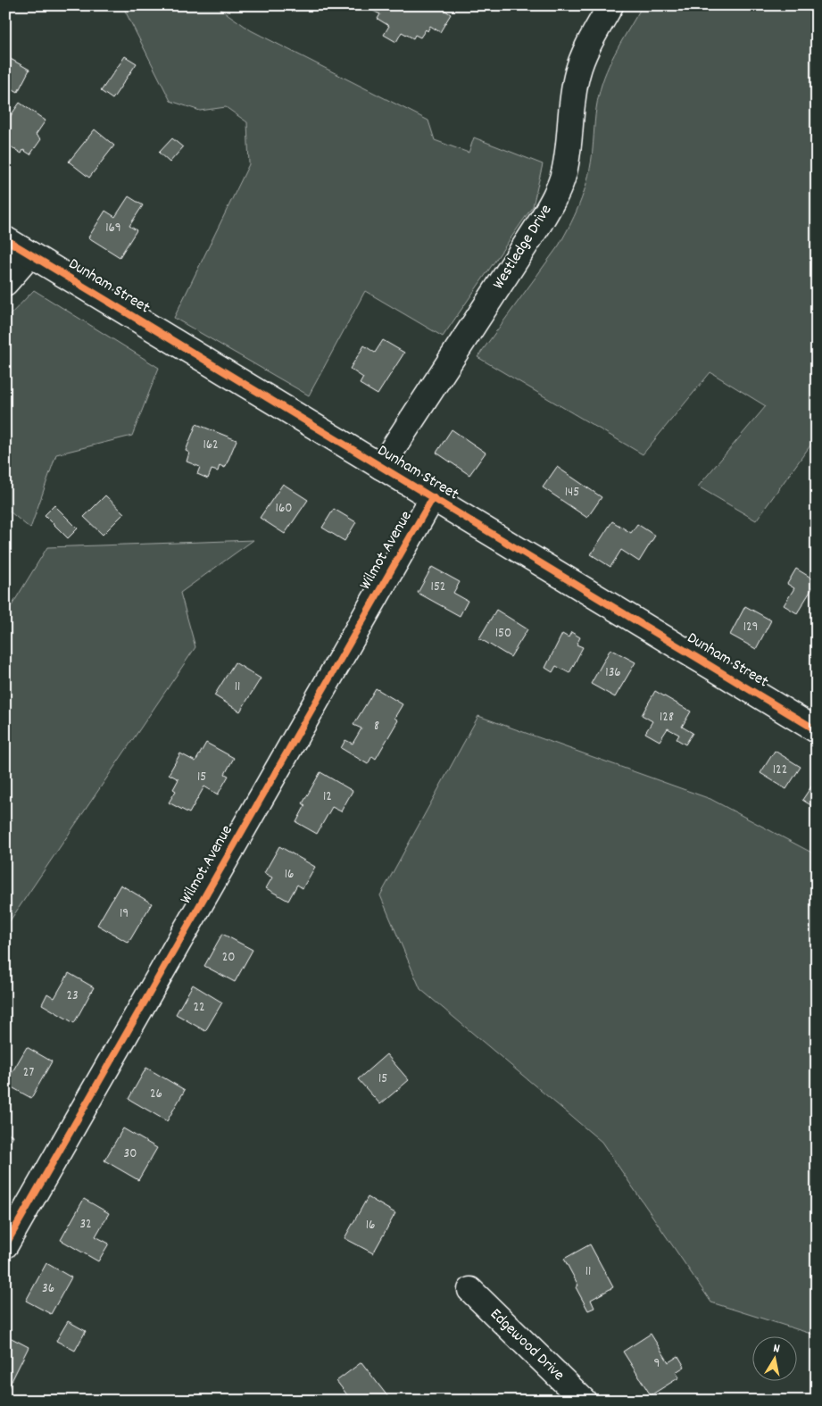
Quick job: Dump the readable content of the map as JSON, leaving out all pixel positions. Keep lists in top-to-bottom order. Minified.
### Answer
{"streets":{"street":["Westledge Drive","Dunham Street","Wilmot Avenue","Edgewood Drive"]},"crossings":[["Westledge Drive","Dunham Street"],["Dunham Street","Wilmot Avenue"]],"house_numbers":["169","162","145","160","152","129","150","136","11","128","8","122","15","12","16","19","20","23","22","27","15","26","30","32","16","11","36","9"],"north":"top"}
